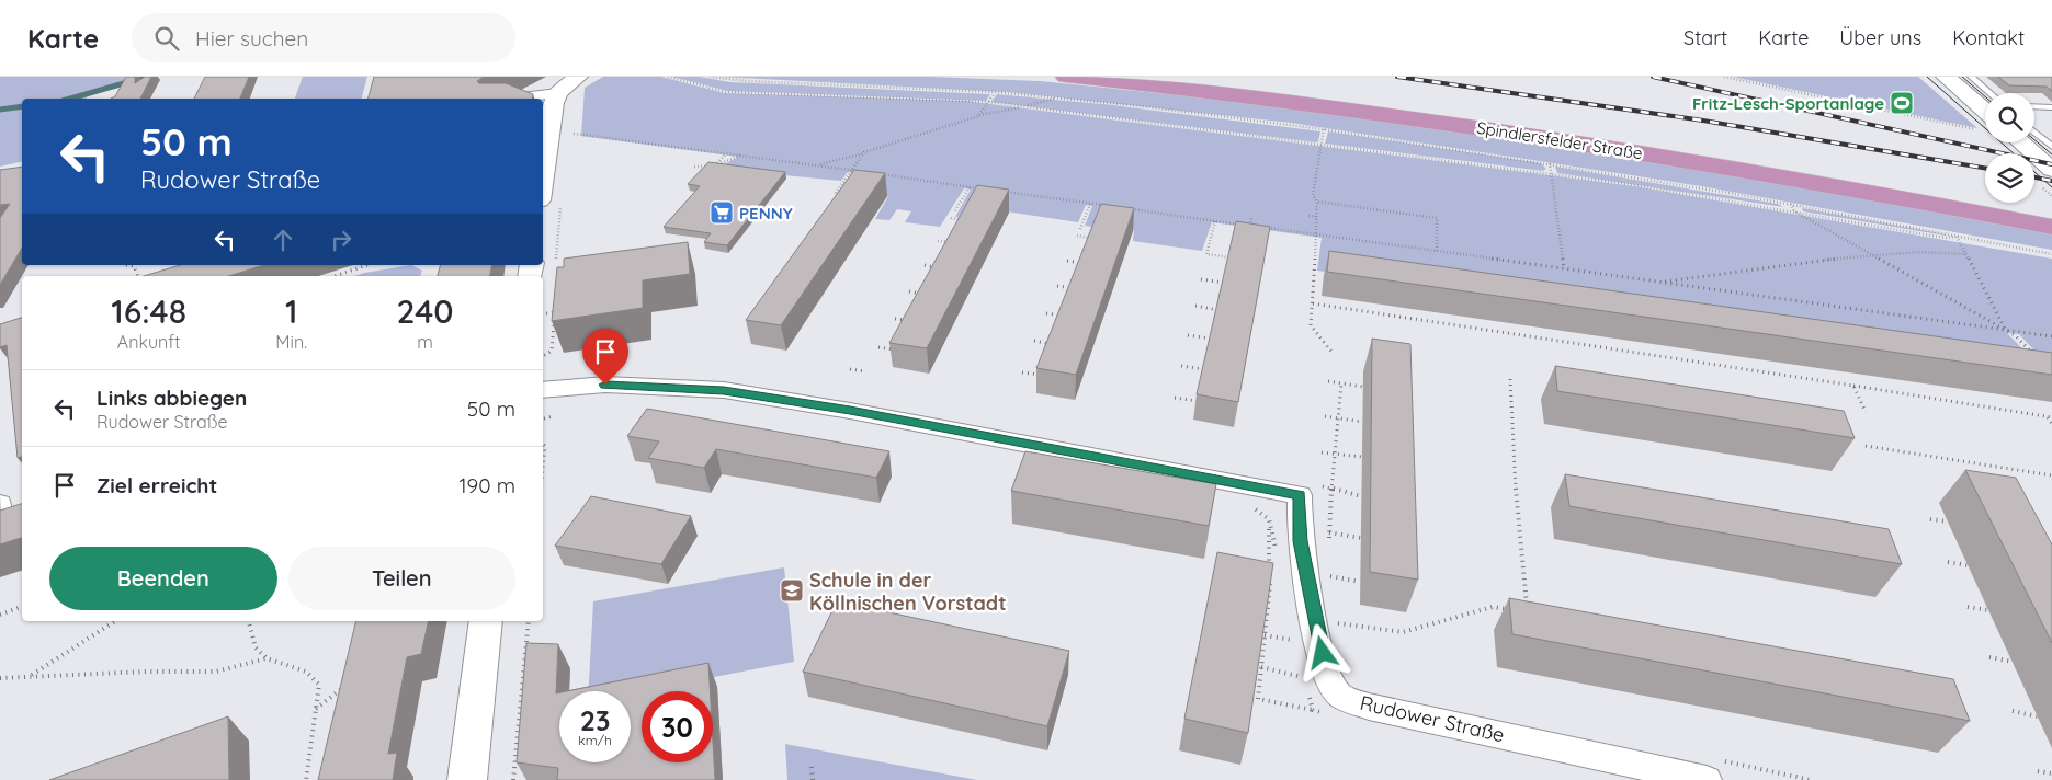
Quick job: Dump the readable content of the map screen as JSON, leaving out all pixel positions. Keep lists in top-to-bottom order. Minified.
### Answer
{"streets":{"highway":["Spindlersfelder Straße"],"street":["Rudower Straße"]},"places":{"sports":["Fritz-Lesch-Sportanlage"],"supermarket":["PENNY"],"school or university":["Schule in der Köllnischen Vorstadt"]},"page":{"header":"Karte","search":"Hier suchen","nav":["Start","Karte","Über uns","Kontakt"],"turn":["50 m","Rudower Straße"],"eta":["16:48","Ankunft","1","Min.","240","m"],"list":[{"name":"Links abbiegen","note":"Rudower Straße","value":"50 m"},{"name":"Ziel erreicht","value":"190 m"}],"buttons":["Beenden","Teilen"],"speed":"23 km/h","limit":"30"}}
